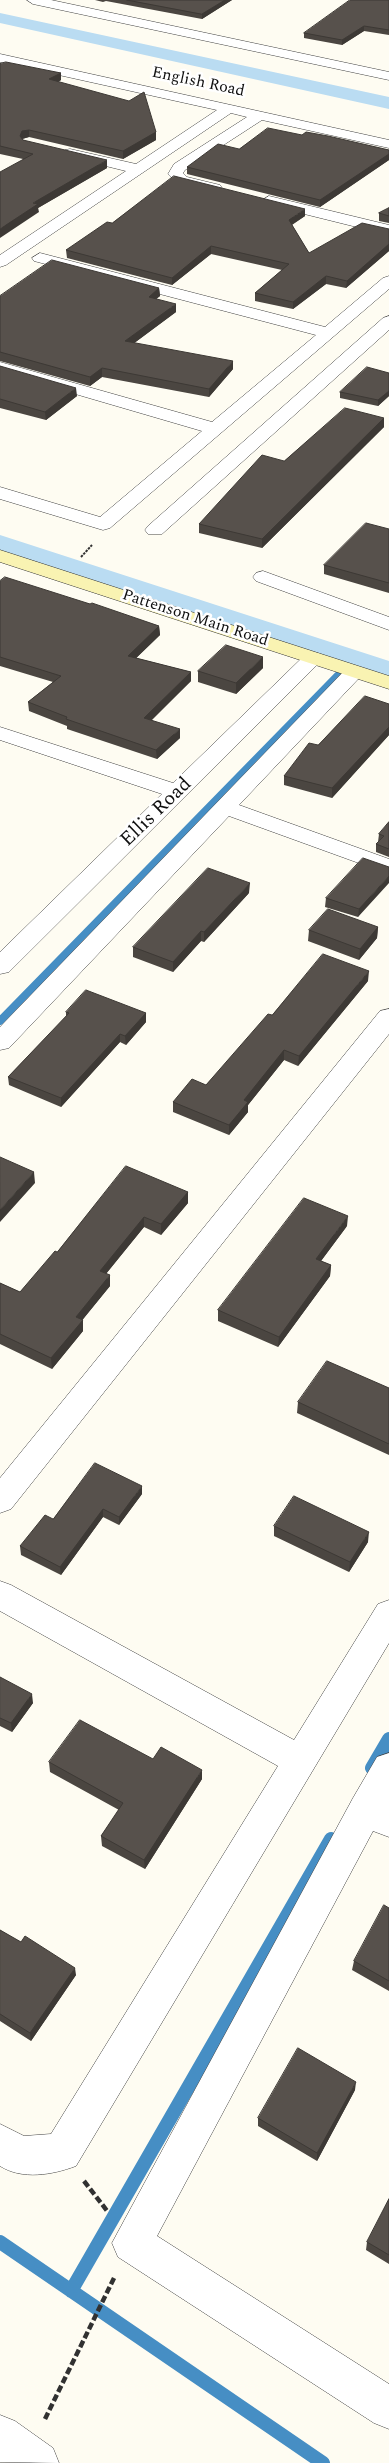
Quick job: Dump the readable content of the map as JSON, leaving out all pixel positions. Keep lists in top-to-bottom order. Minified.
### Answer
{"streets":{"street":["English Road","Pattenson Main Road","Ellis Road"]},"crossings":[["Pattenson Main Road","Ellis Road"]]}
